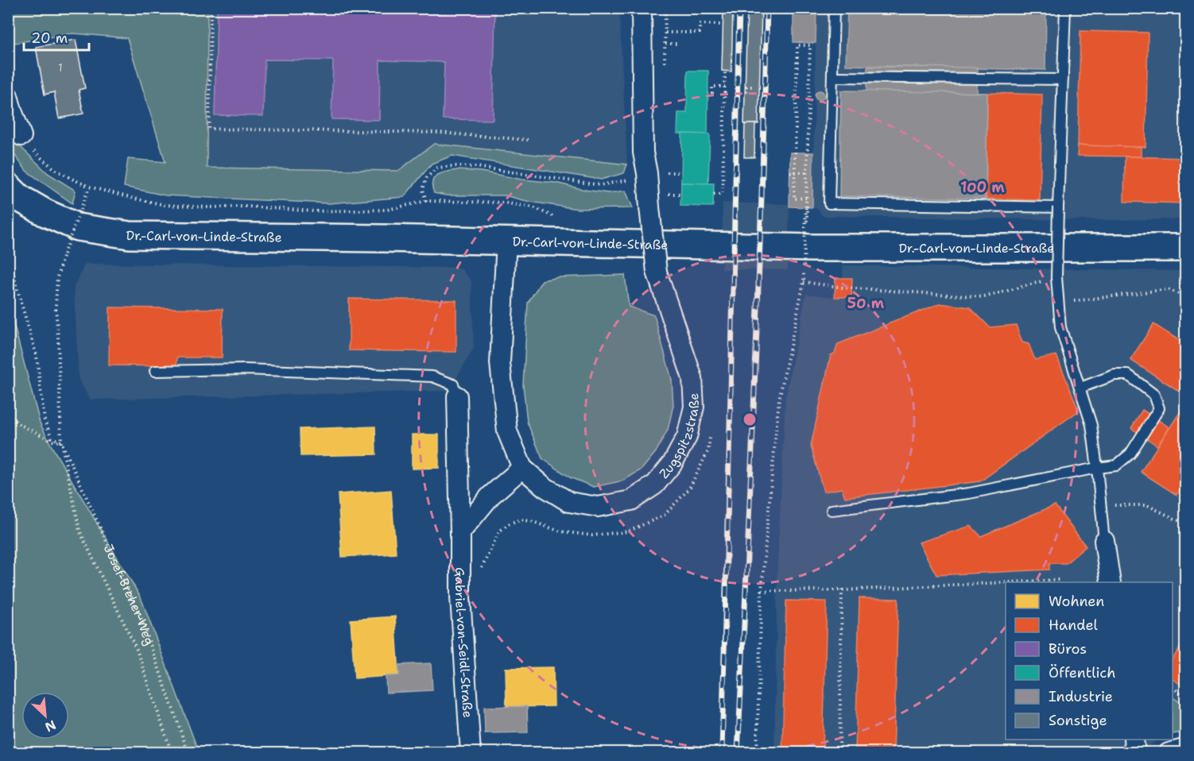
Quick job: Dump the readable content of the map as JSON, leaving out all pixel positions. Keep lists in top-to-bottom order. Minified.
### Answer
{"streets":{"main road":["Dr.-Carl-von-Linde-Straße"],"street":["Zugspitzstraße","Gabriel-von-Seidl-Straße"],"path":["Josef-Breher-Weg"]},"crossings":[["Dr.-Carl-von-Linde-Straße","Zugspitzstraße"]],"house_numbers":["1"],"legend":["Wohnen","Handel","Büros","Öffentlich","Industrie","Sonstige"],"scale_bar":"20 m","north":"bottom right","rings":["100 m","50 m"]}
